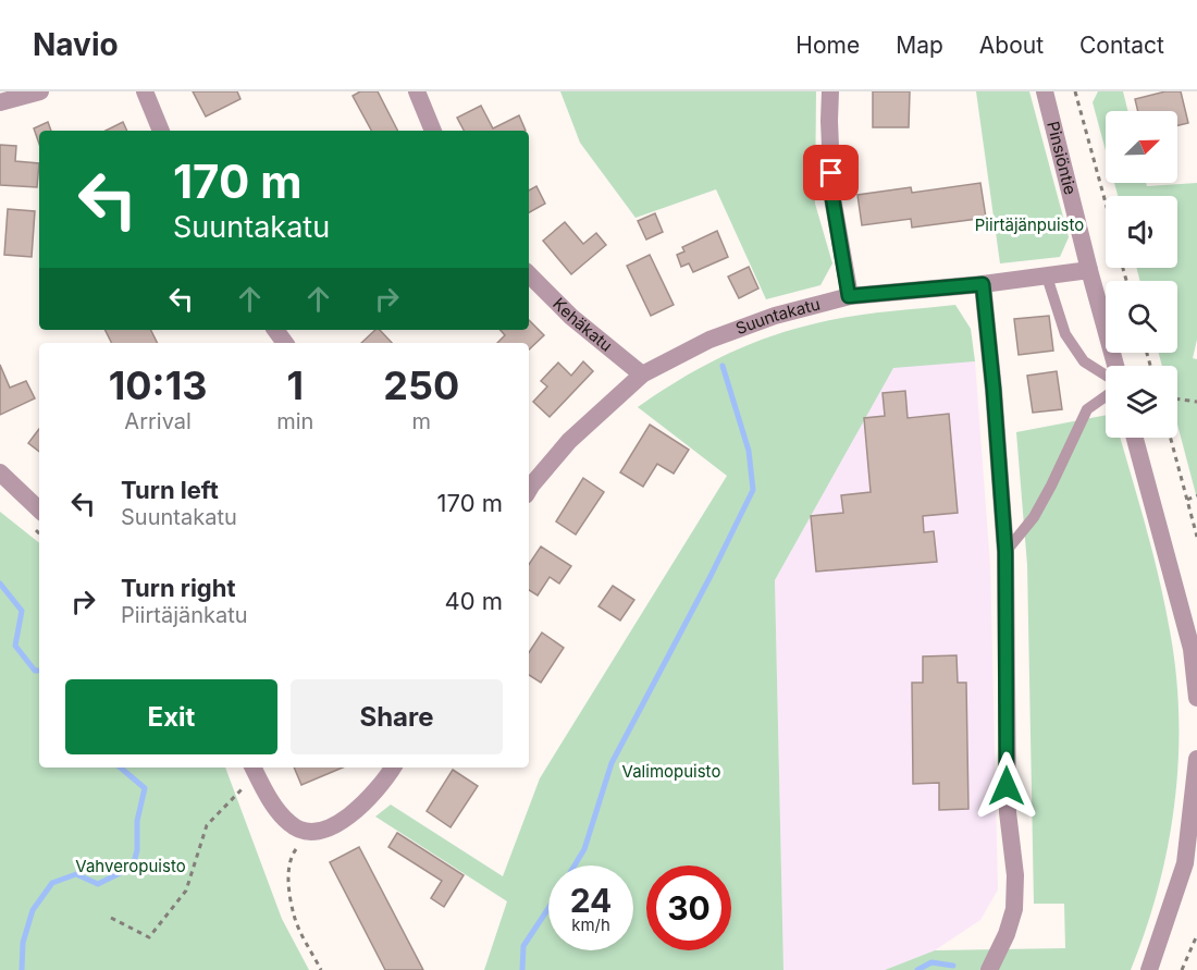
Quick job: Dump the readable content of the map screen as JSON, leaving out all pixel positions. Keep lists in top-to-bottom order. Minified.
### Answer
{"streets":{"street":["Pinsiöntie","Suuntakatu","Kehäkatu"]},"crossings":[["Pinsiöntie","Suuntakatu"],["Suuntakatu","Kehäkatu"]],"parks":["Piirtäjänpuisto","Valimopuisto","Vahveropuisto"],"north":"top right","page":{"header":"Navio","nav":["Home","Map","About","Contact"],"turn":["170 m","Suuntakatu"],"eta":["10:13","Arrival","1","min","250","m"],"list":[{"name":"Turn left","note":"Suuntakatu","value":"170 m"},{"name":"Turn right","note":"Piirtäjänkatu","value":"40 m"}],"buttons":["Exit","Share"],"speed":"24 km/h","limit":"30"}}
